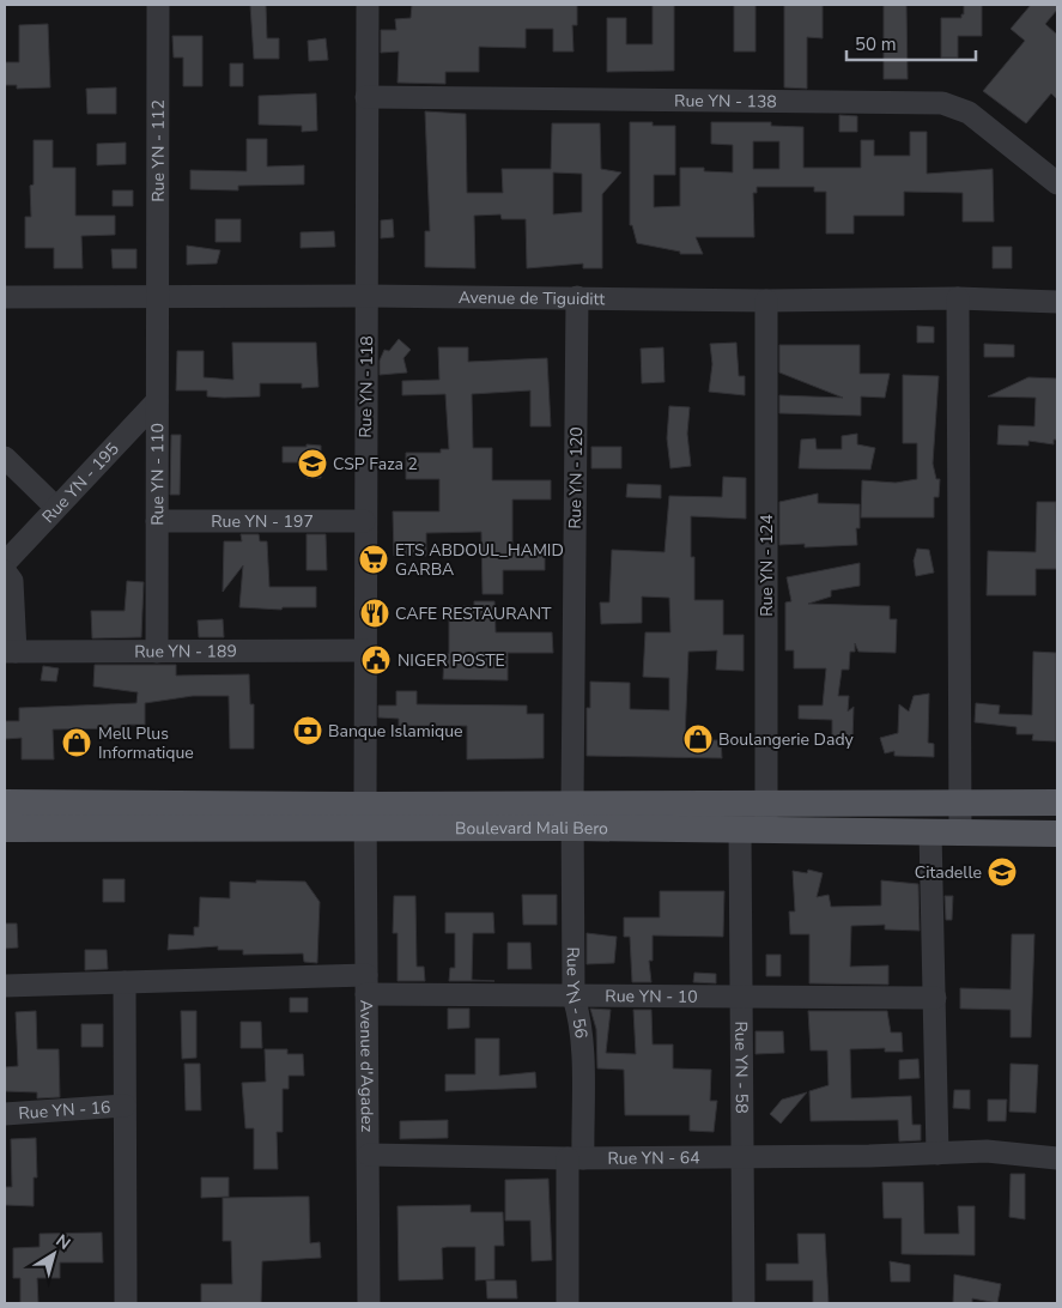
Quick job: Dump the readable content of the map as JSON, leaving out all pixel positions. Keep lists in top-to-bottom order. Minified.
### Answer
{"streets":{"main road":["Boulevard Mali Bero"],"street":["Rue YN - 138","Rue YN - 112","Avenue de Tiguiditt","Rue YN - 118","Rue YN - 110","Rue YN - 120","Rue YN - 195","Rue YN - 197","Rue YN - 124","Rue YN - 189","Rue YN - 56","Rue YN - 10","Avenue d'Agadez","Rue YN - 58","Rue YN - 16","Rue YN - 64"]},"crossings":[["Rue YN - 138","Rue YN - 118"],["Rue YN - 112","Avenue de Tiguiditt"],["Rue YN - 112","Rue YN - 110"],["Avenue de Tiguiditt","Rue YN - 118"],["Avenue de Tiguiditt","Rue YN - 110"],["Avenue de Tiguiditt","Rue YN - 120"],["Avenue de Tiguiditt","Rue YN - 124"],["Rue YN - 118","Rue YN - 197"],["Rue YN - 118","Rue YN - 189"],["Rue YN - 118","Boulevard Mali Bero"],["Rue YN - 118","Avenue d'Agadez"],["Rue YN - 110","Rue YN - 195"],["Rue YN - 110","Rue YN - 197"],["Rue YN - 110","Rue YN - 189"],["Rue YN - 120","Boulevard Mali Bero"],["Rue YN - 120","Rue YN - 56"],["Rue YN - 124","Boulevard Mali Bero"],["Boulevard Mali Bero","Rue YN - 56"],["Boulevard Mali Bero","Avenue d'Agadez"],["Boulevard Mali Bero","Rue YN - 58"],["Rue YN - 56","Rue YN - 10"],["Rue YN - 56","Rue YN - 64"],["Rue YN - 10","Avenue d'Agadez"],["Rue YN - 10","Rue YN - 58"],["Avenue d'Agadez","Rue YN - 64"],["Rue YN - 58","Rue YN - 64"]],"places":{"school or university":["CSP Faza 2","Citadelle"],"supermarket":["ETS ABDOUL_HAMID GARBA"],"restaurant":["CAFE RESTAURANT"],"public building":["NIGER POSTE"],"bank":["Banque Islamique"],"shop":["Boulangerie Dady","Mell Plus Informatique"]},"scale_bar":"50 m","north":"top right"}
